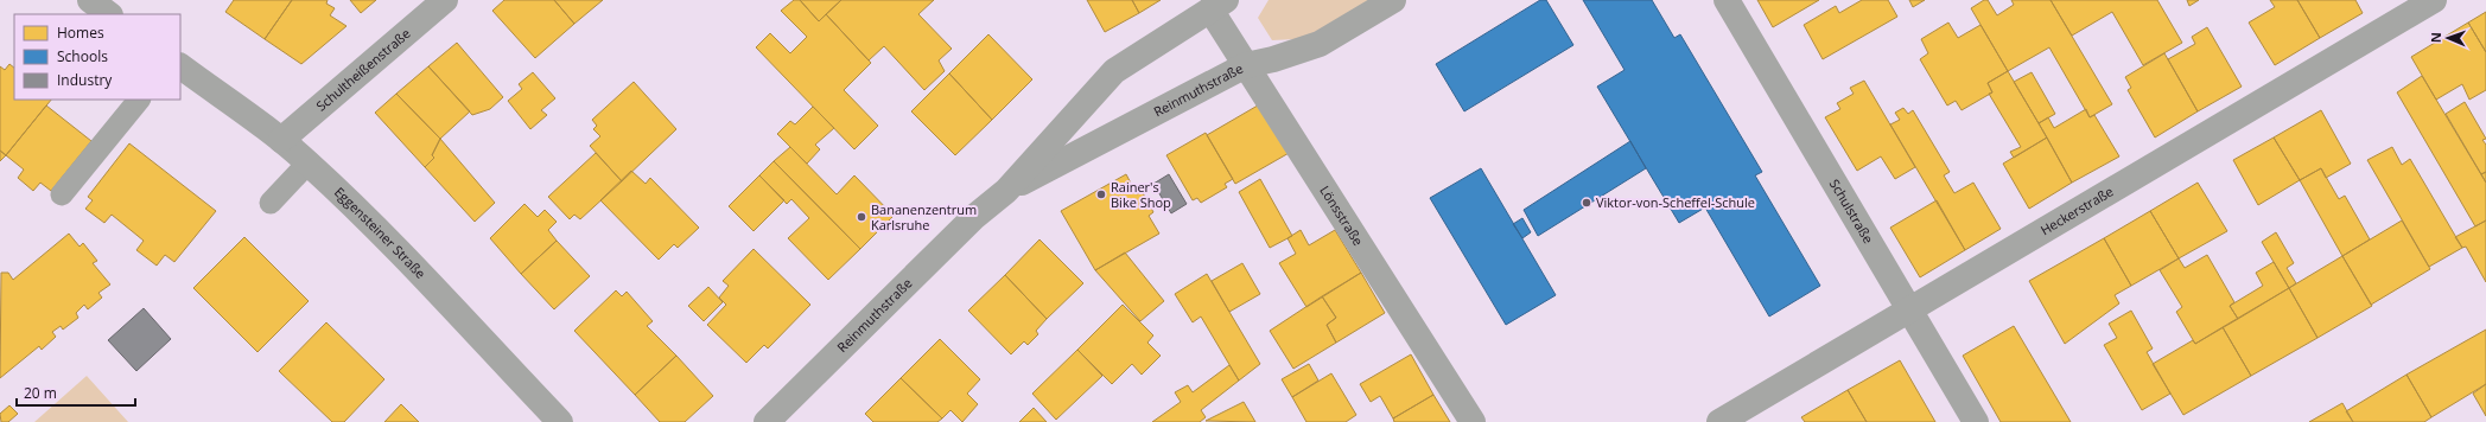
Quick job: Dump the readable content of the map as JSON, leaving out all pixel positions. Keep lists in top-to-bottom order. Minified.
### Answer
{"streets":{"street":["Schultheißenstraße","Reinmuthstraße","Schulstraße","Heckerstraße","Lönsstraße","Eggensteiner Straße"]},"crossings":[["Schultheißenstraße","Eggensteiner Straße"],["Reinmuthstraße","Lönsstraße"],["Schulstraße","Heckerstraße"]],"places":["Rainer's Bike Shop","Viktor-von-Scheffel-Schule","Bananenzentrum Karlsruhe"],"legend":["Homes","Schools","Industry"],"scale_bar":"20 m","north":"left"}
